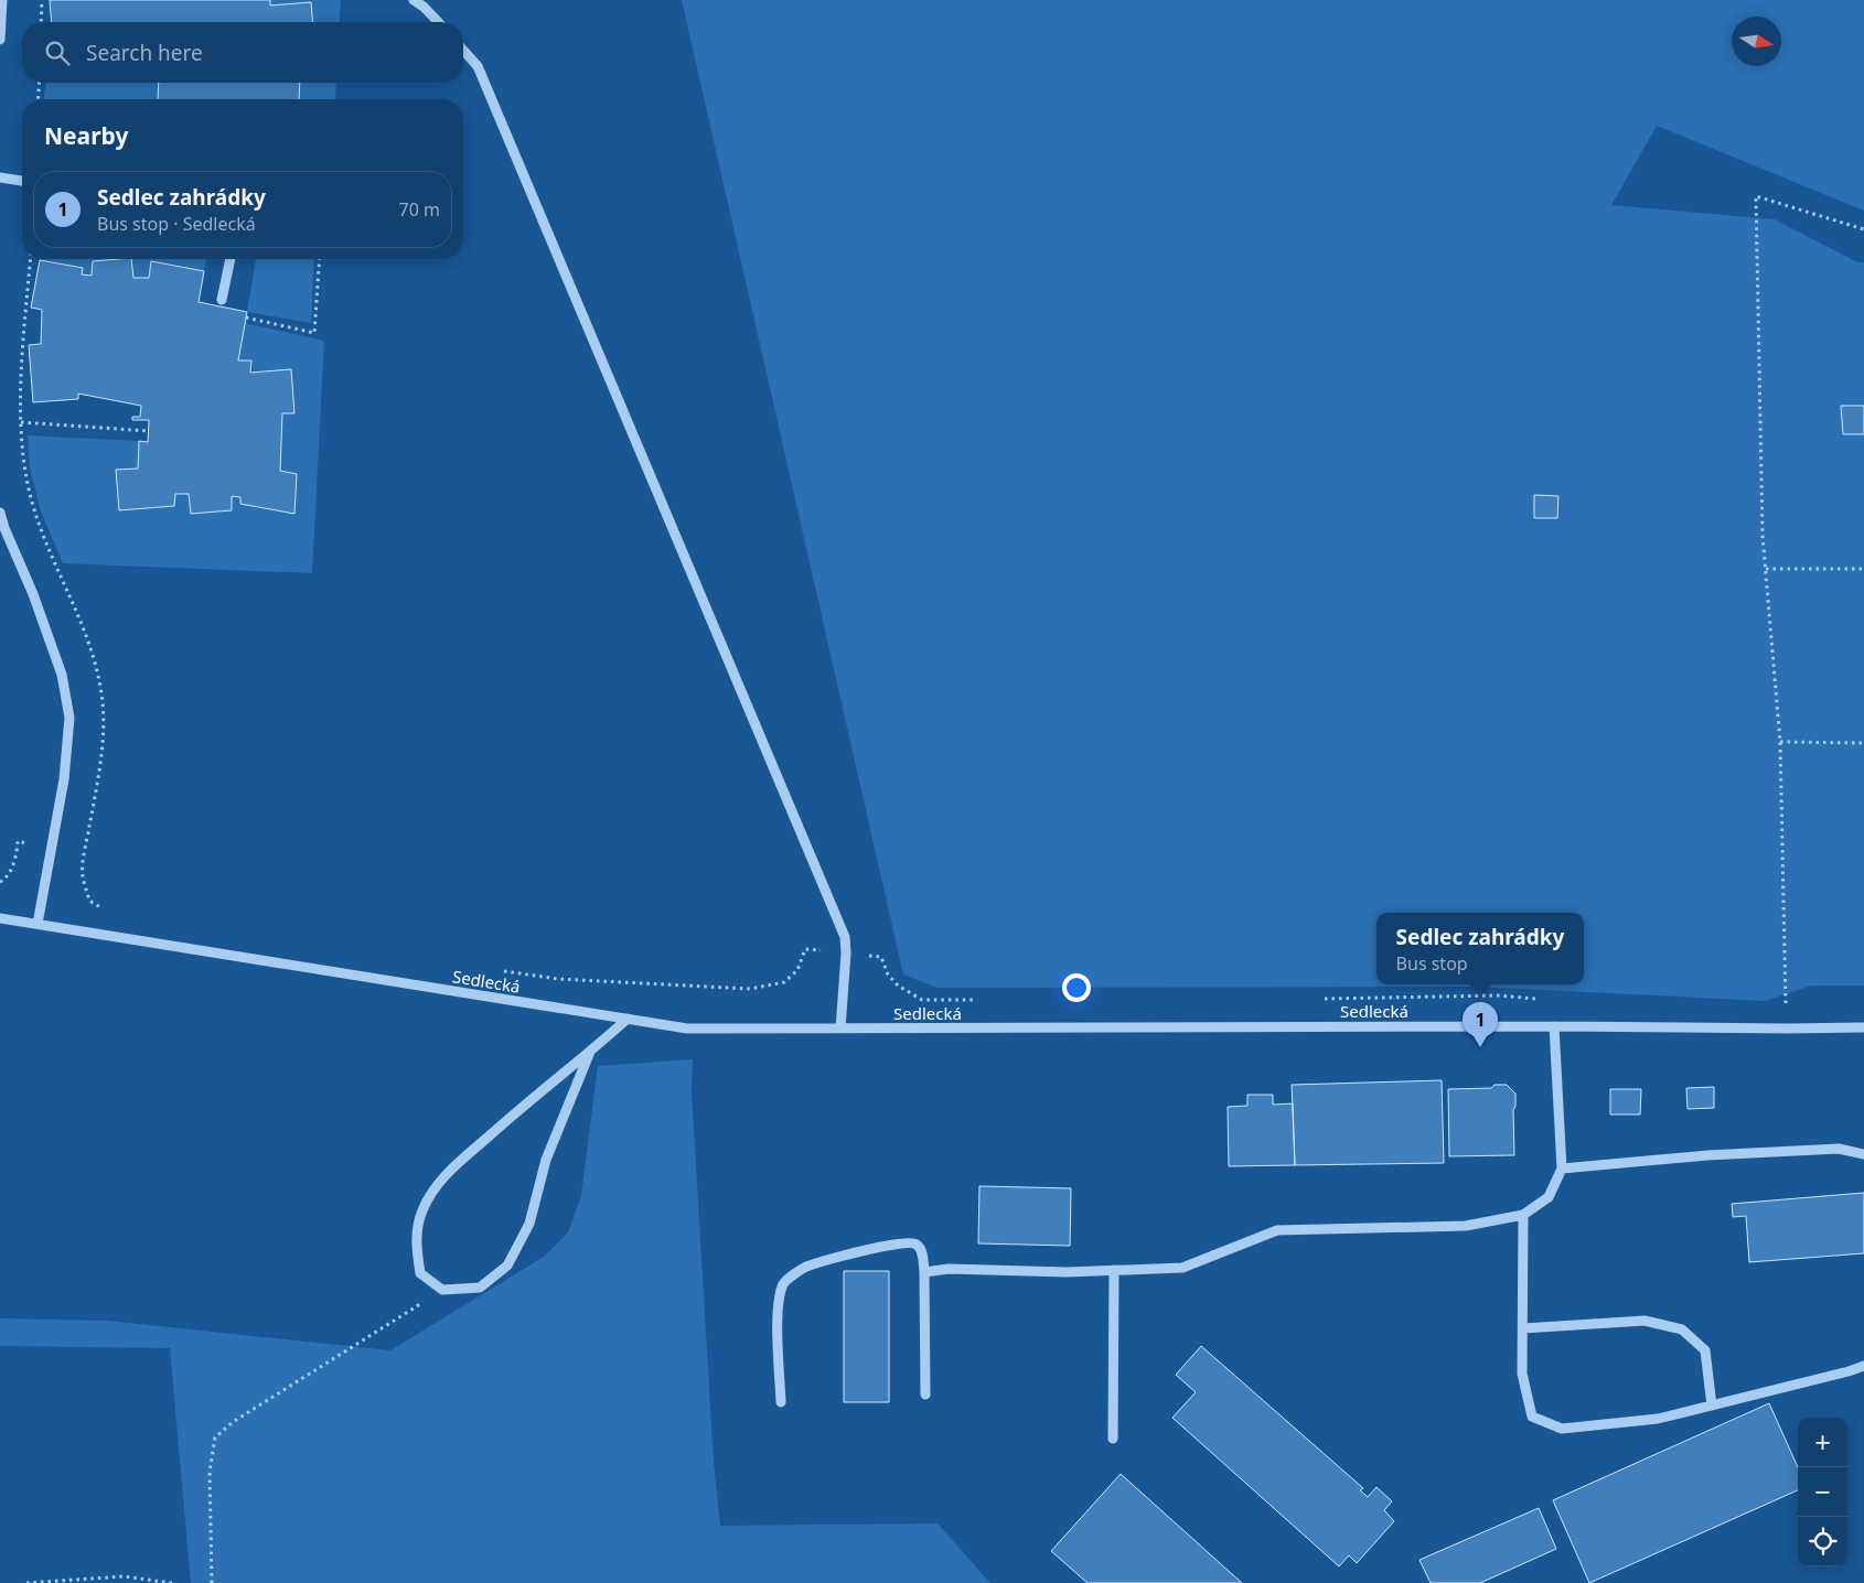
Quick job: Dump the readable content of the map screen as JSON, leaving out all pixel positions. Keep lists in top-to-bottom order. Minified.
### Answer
{"streets":{"street":["Sedlecká"]},"north":"right","page":{"search":"Search here","heading":"Nearby","list":[{"mark":"1","name":"Sedlec zahrádky","note":"Bus stop · Sedlecká","value":"70 m"}],"popup":["Sedlec zahrádky","Bus stop"],"pins":"1","map_buttons":["+","−"]}}
